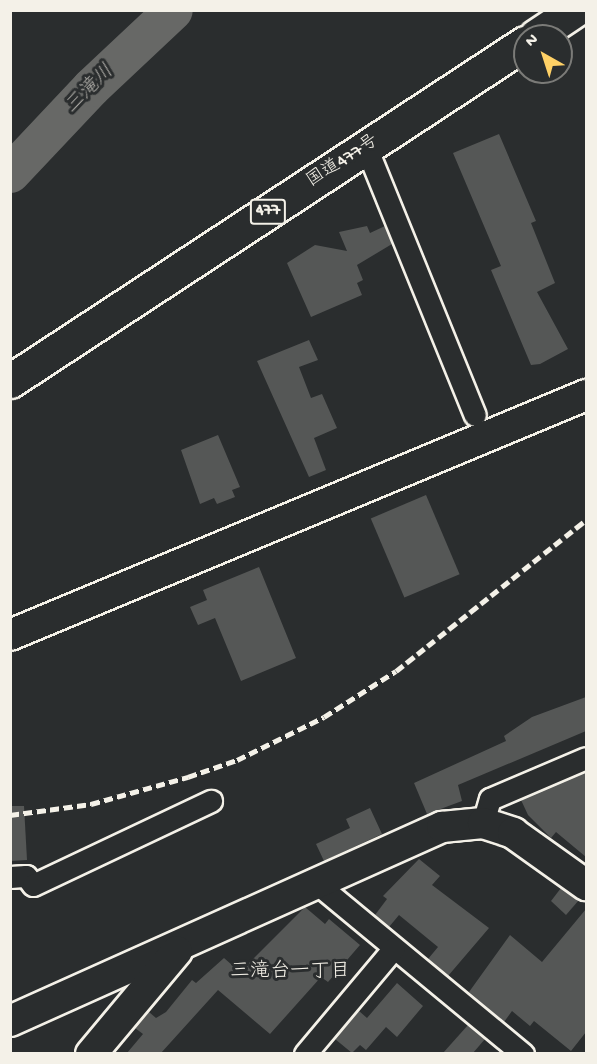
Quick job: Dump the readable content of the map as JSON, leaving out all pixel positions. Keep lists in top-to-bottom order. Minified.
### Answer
{"streets":{"highway":["国道477号","477"]},"districts":["三滝台一丁目"],"water":["三滝川"],"north":"top left"}
